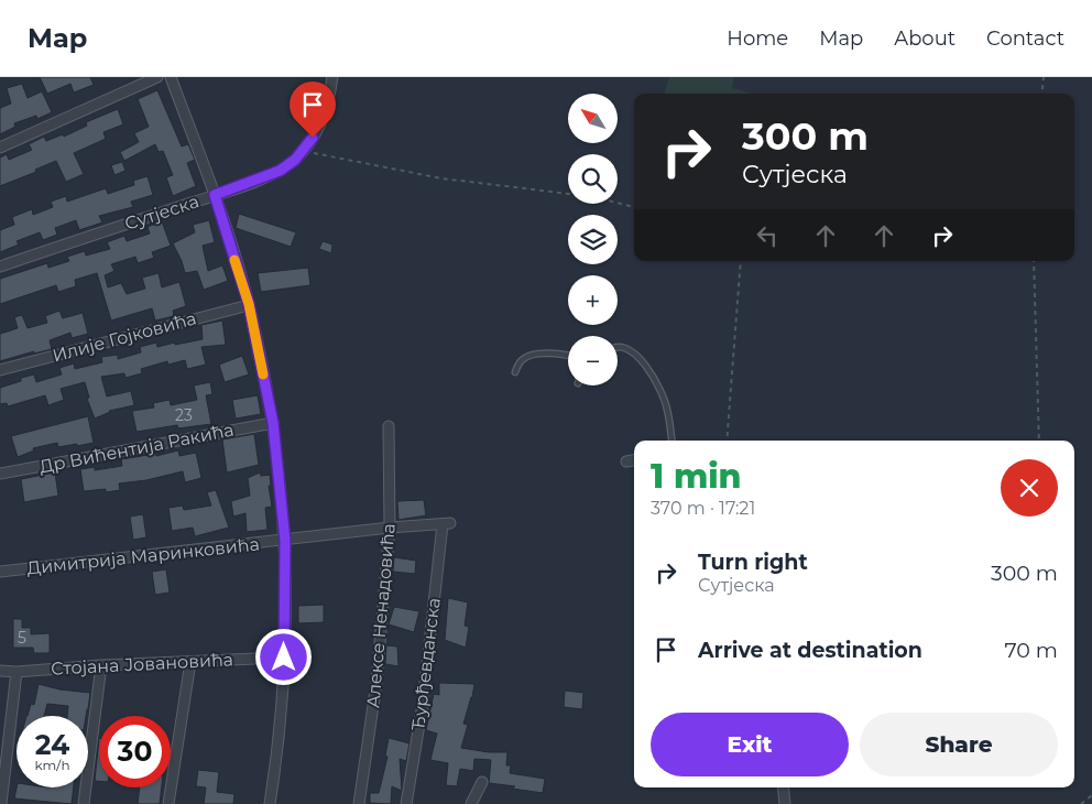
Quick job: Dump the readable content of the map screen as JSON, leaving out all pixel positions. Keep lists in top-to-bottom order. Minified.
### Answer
{"streets":{"street":["Сутјеска","Илије Гојковића","Др Вићентија Ракића","Димитрија Маринковића","Алексе Ненадовића","Стојана Јовановића","Ђурђевданска"]},"crossings":[["Димитрија Маринковића","Алексе Ненадовића"],["Димитрија Маринковића","Ђурђевданска"]],"house_numbers":["23","5"],"north":"top left","page":{"header":"Map","nav":["Home","Map","About","Contact"],"map_buttons":["+","−"],"turn":["300 m","Сутјеска"],"heading":["1 min","370 m · 17:21"],"list":[{"name":"Turn right","note":"Сутјеска","value":"300 m"},{"name":"Arrive at destination","value":"70 m"}],"buttons":["Exit","Share"],"speed":"24 km/h","limit":"30"}}
